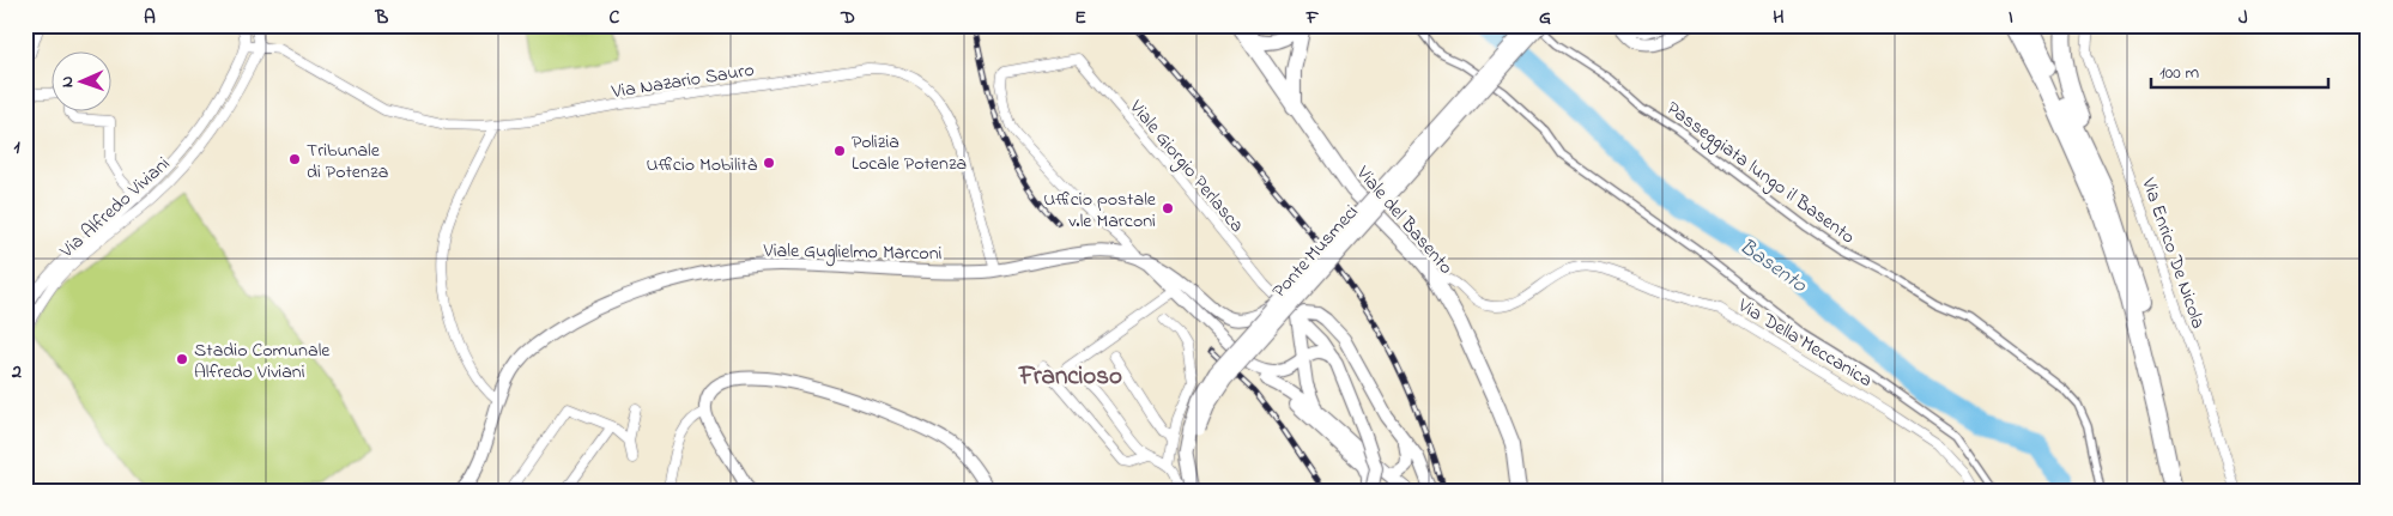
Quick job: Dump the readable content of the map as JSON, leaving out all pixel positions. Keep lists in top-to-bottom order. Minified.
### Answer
{"streets":{"main road":["Viale del Basento","Ponte Musmeci"],"street":["Via Nazario Sauro","Viale Giorgio Perlasca","Passeggiata lungo il Basento","Via Alfredo Viviani","Viale Guglielmo Marconi","Via Enrico De Nicola","Via Della Meccanica"]},"crossings":[["Via Nazario Sauro","Via Alfredo Viviani"],["Via Nazario Sauro","Viale Guglielmo Marconi"],["Viale Giorgio Perlasca","Viale Guglielmo Marconi"],["Viale Giorgio Perlasca","Ponte Musmeci"],["Viale del Basento","Via Della Meccanica"],["Viale Guglielmo Marconi","Ponte Musmeci"]],"districts":["Francioso"],"water":["Basento"],"places":["Polizia Locale Potenza","Tribunale di Potenza","Ufficio Mobilità","Ufficio postale v.le Marconi","Stadio Comunale Alfredo Viviani"],"scale_bar":"100 m","north":"left","grid":{"columns":["A","B","C","D","E","F","G","H","I","J"],"rows":["1","2"]}}
